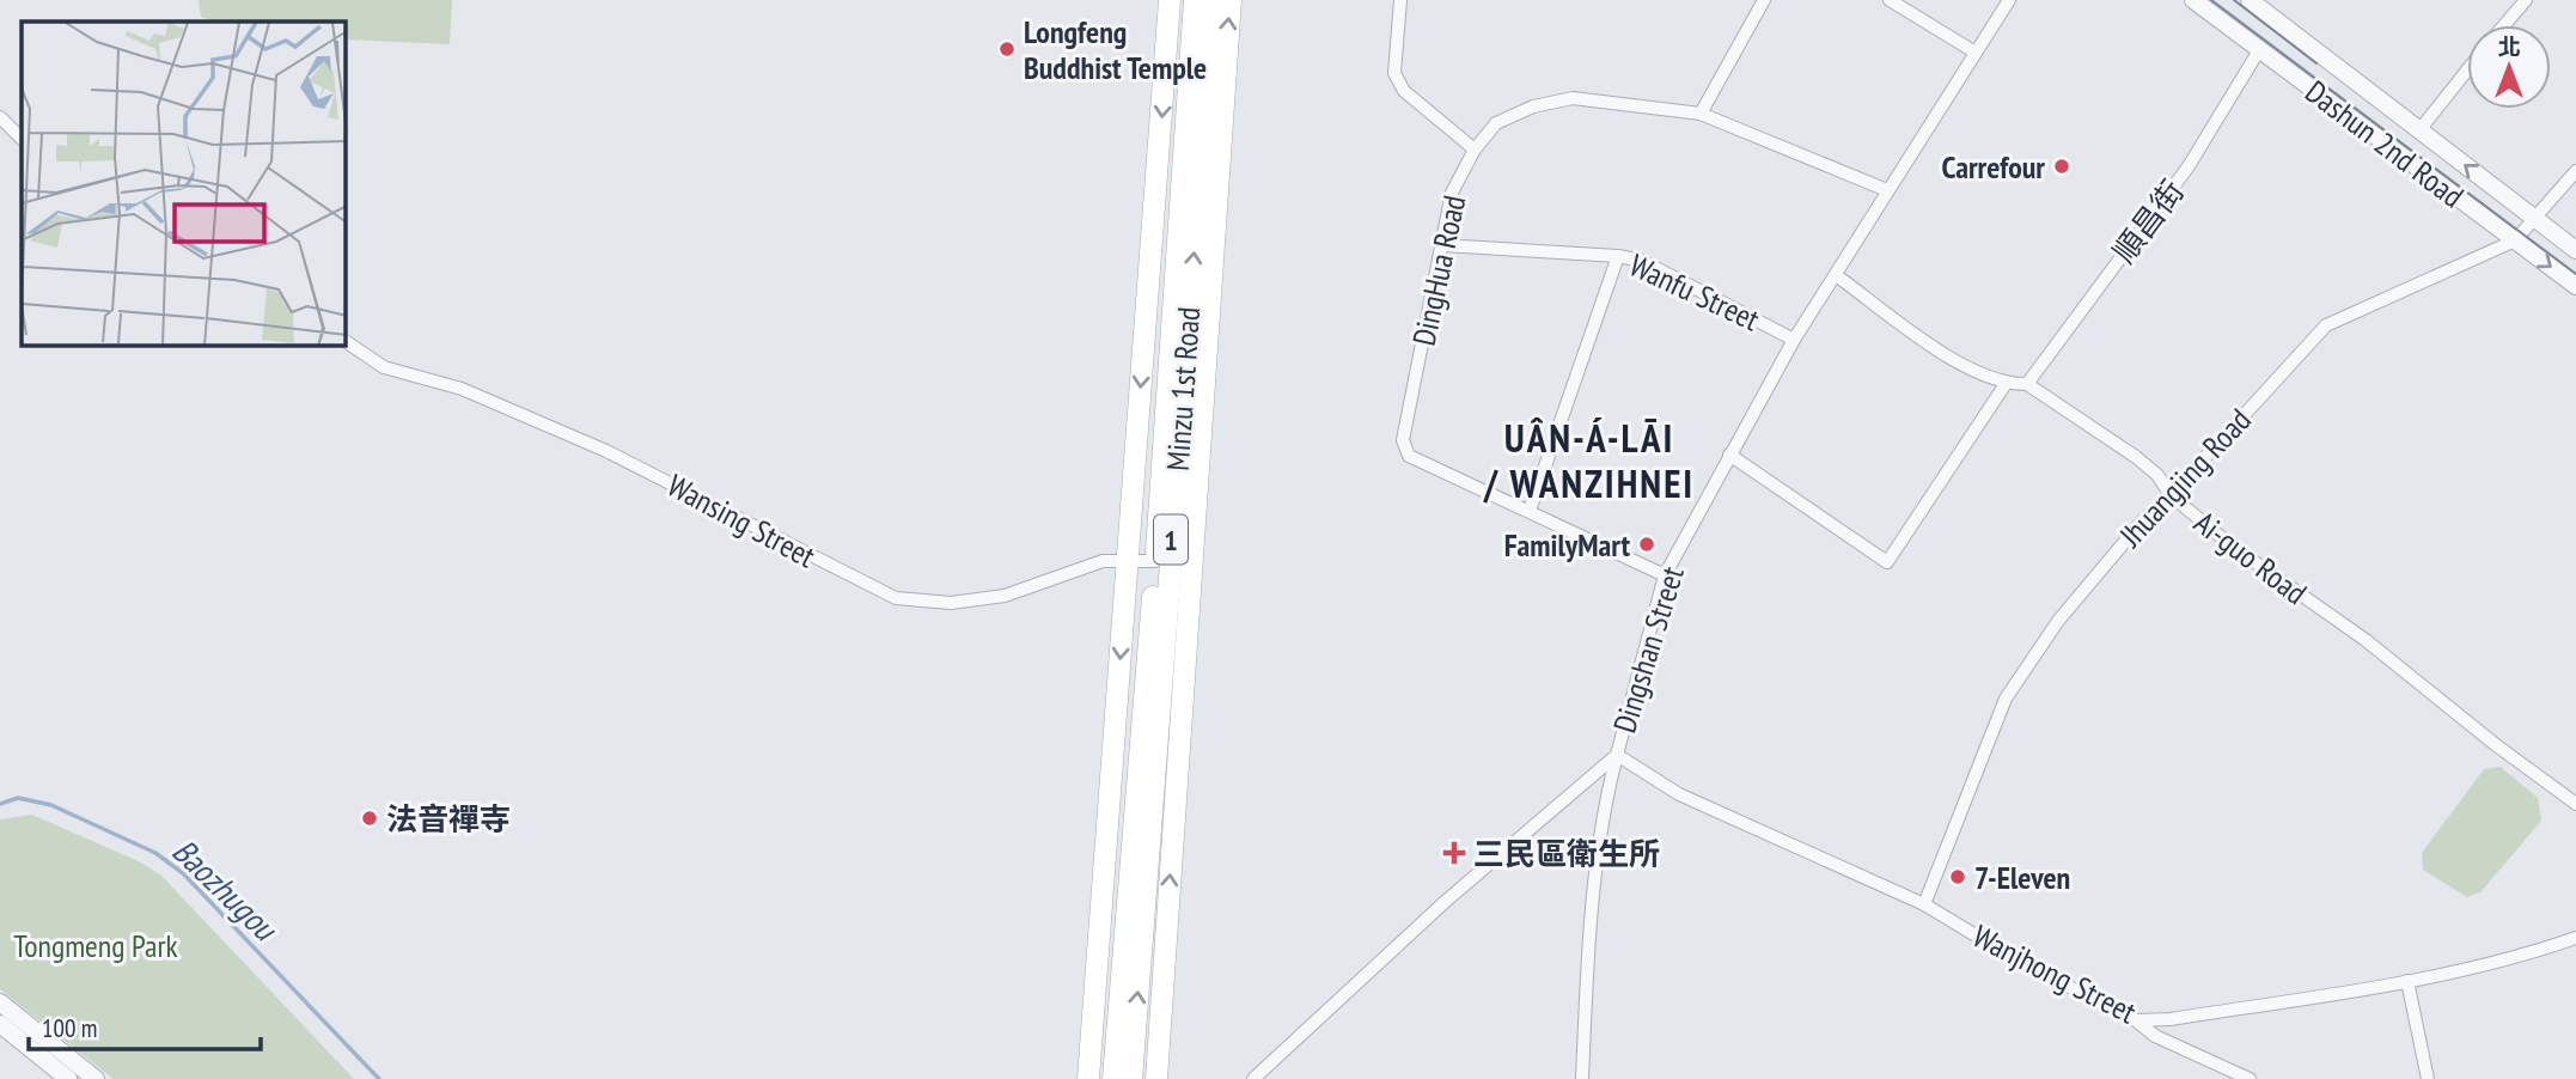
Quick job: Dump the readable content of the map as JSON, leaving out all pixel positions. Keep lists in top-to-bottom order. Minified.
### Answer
{"streets":{"main road":["Minzu 1st Road","1"],"street":["Dashun 2nd Road","順昌街","DingHua Road","Wanfu Street","Jhuangjing Road","Wansing Street","Ai-guo Road","Dingshan Street","Wanjhong Street"]},"crossings":[["Dashun 2nd Road","順昌街"],["Dashun 2nd Road","Jhuangjing Road"],["順昌街","Ai-guo Road"],["DingHua Road","Wanfu Street"],["DingHua Road","Dingshan Street"],["Wanfu Street","Dingshan Street"],["Minzu 1st Road","Wansing Street"],["Jhuangjing Road","Ai-guo Road"],["Jhuangjing Road","Wanjhong Street"],["Dingshan Street","Wanjhong Street"]],"districts":["UÂN-Á-LĀI / WANZIHNEI"],"water":["Baozhugou"],"parks":["Tongmeng Park"],"places":{"other":["Longfeng Buddhist Temple","Carrefour","FamilyMart","法音禪寺","7-Eleven"],"health":["三民區衛生所"]},"scale_bar":"100 m","north":"top"}
